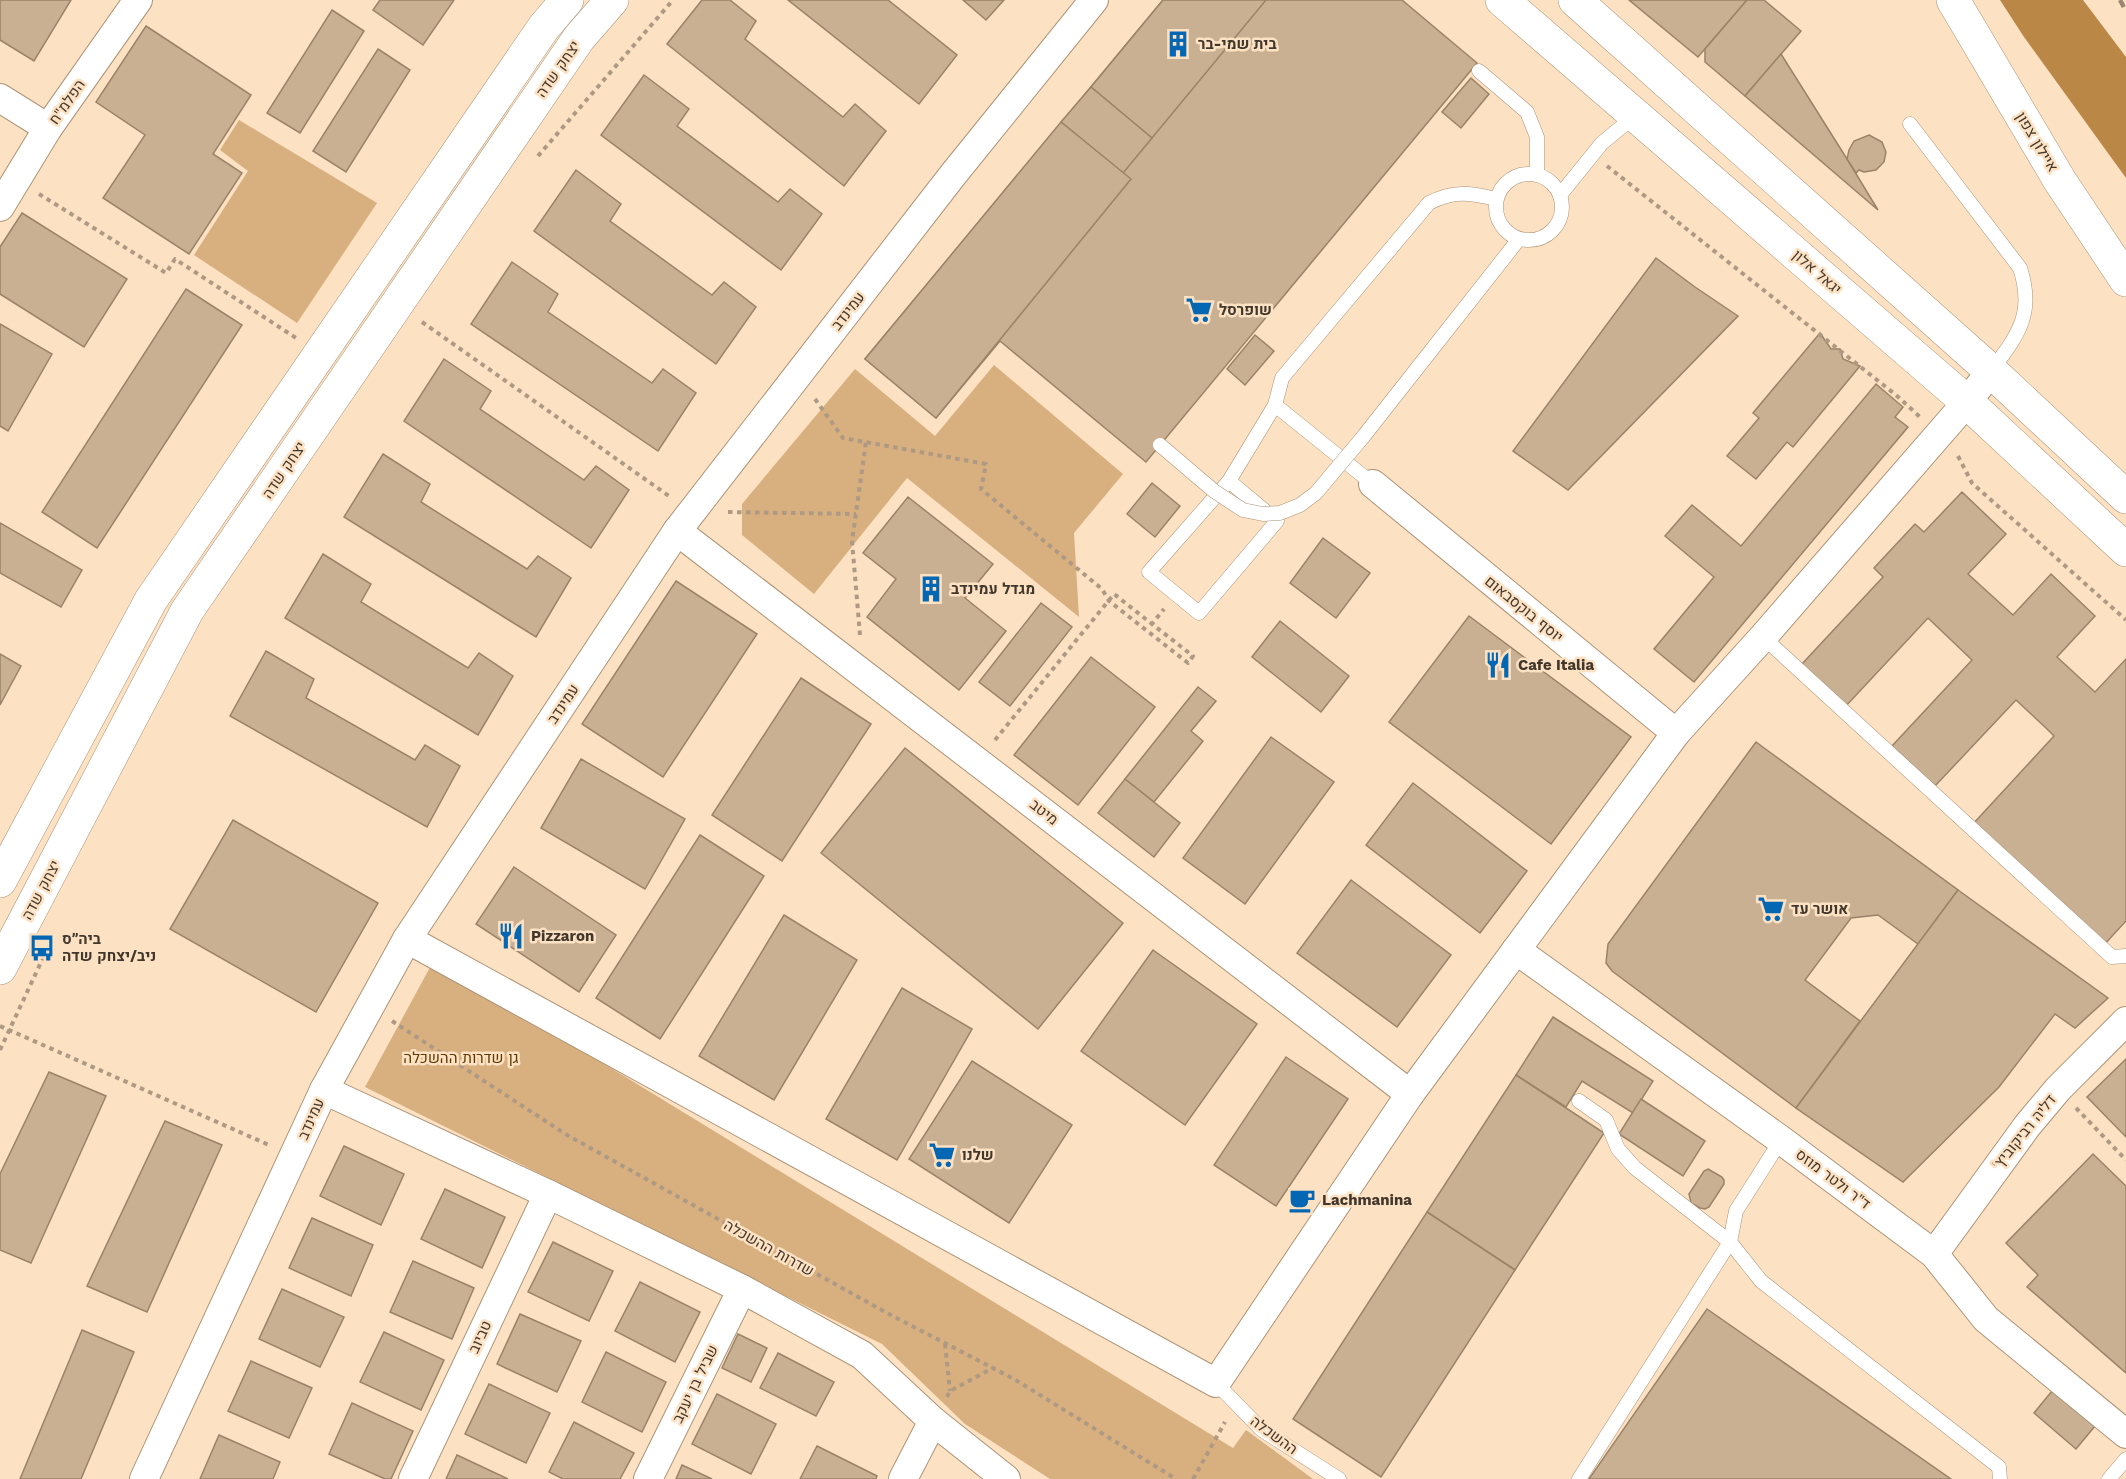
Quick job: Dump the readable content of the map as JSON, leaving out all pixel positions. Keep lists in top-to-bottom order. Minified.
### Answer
{"streets":{"main road":["יצחק שדה","איילון צפון","יגאל אלון"],"street":["הפלמ\"ח","עמינדב","יוסף בוקסבאום","מיטב","'דליה רביקוביץ","ד\"ר ולטר מוזס","טביוב","שביל בן יעקב"],"lane":["ההשכלה"],"path":["שדרות ההשכלה"]},"crossings":[["עמינדב","מיטב"],["עמינדב","שדרות ההשכלה"],["'דליה רביקוביץ","ד\"ר ולטר מוזס"]],"parks":["גן שדרות ההשכלה"],"places":{"building":["בית שמי-בר","מגדל עמינדב"],"supermarket":["שופרסל","אושר עד","שלנו"],"restaurant":["Cafe Italia","Pizzaron"],"bus stop":["ביה״ס ניב/יצחק שדה"],"cafe":["Lachmanina"]}}
